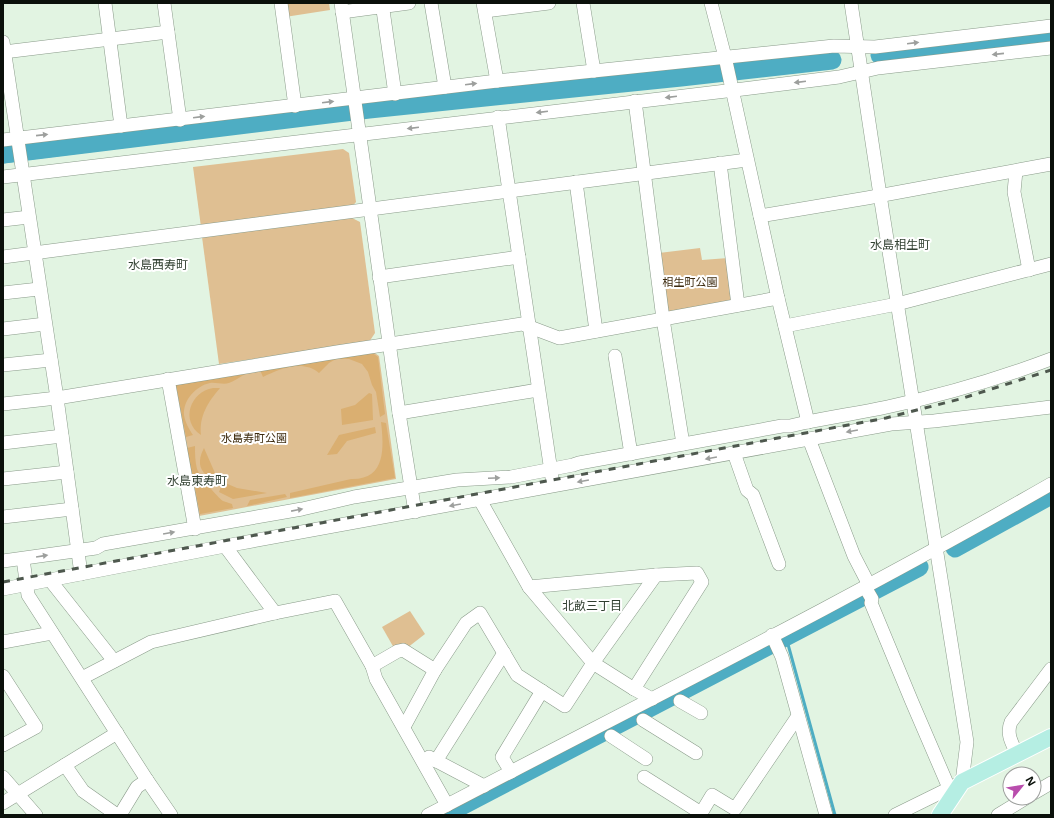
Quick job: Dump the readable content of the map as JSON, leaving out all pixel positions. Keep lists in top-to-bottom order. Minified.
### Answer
{"districts":["水島相生町","水島西寿町","水島東寿町","北畝三丁目"],"parks":["相生町公園","水島寿町公園"],"north":"top right"}
